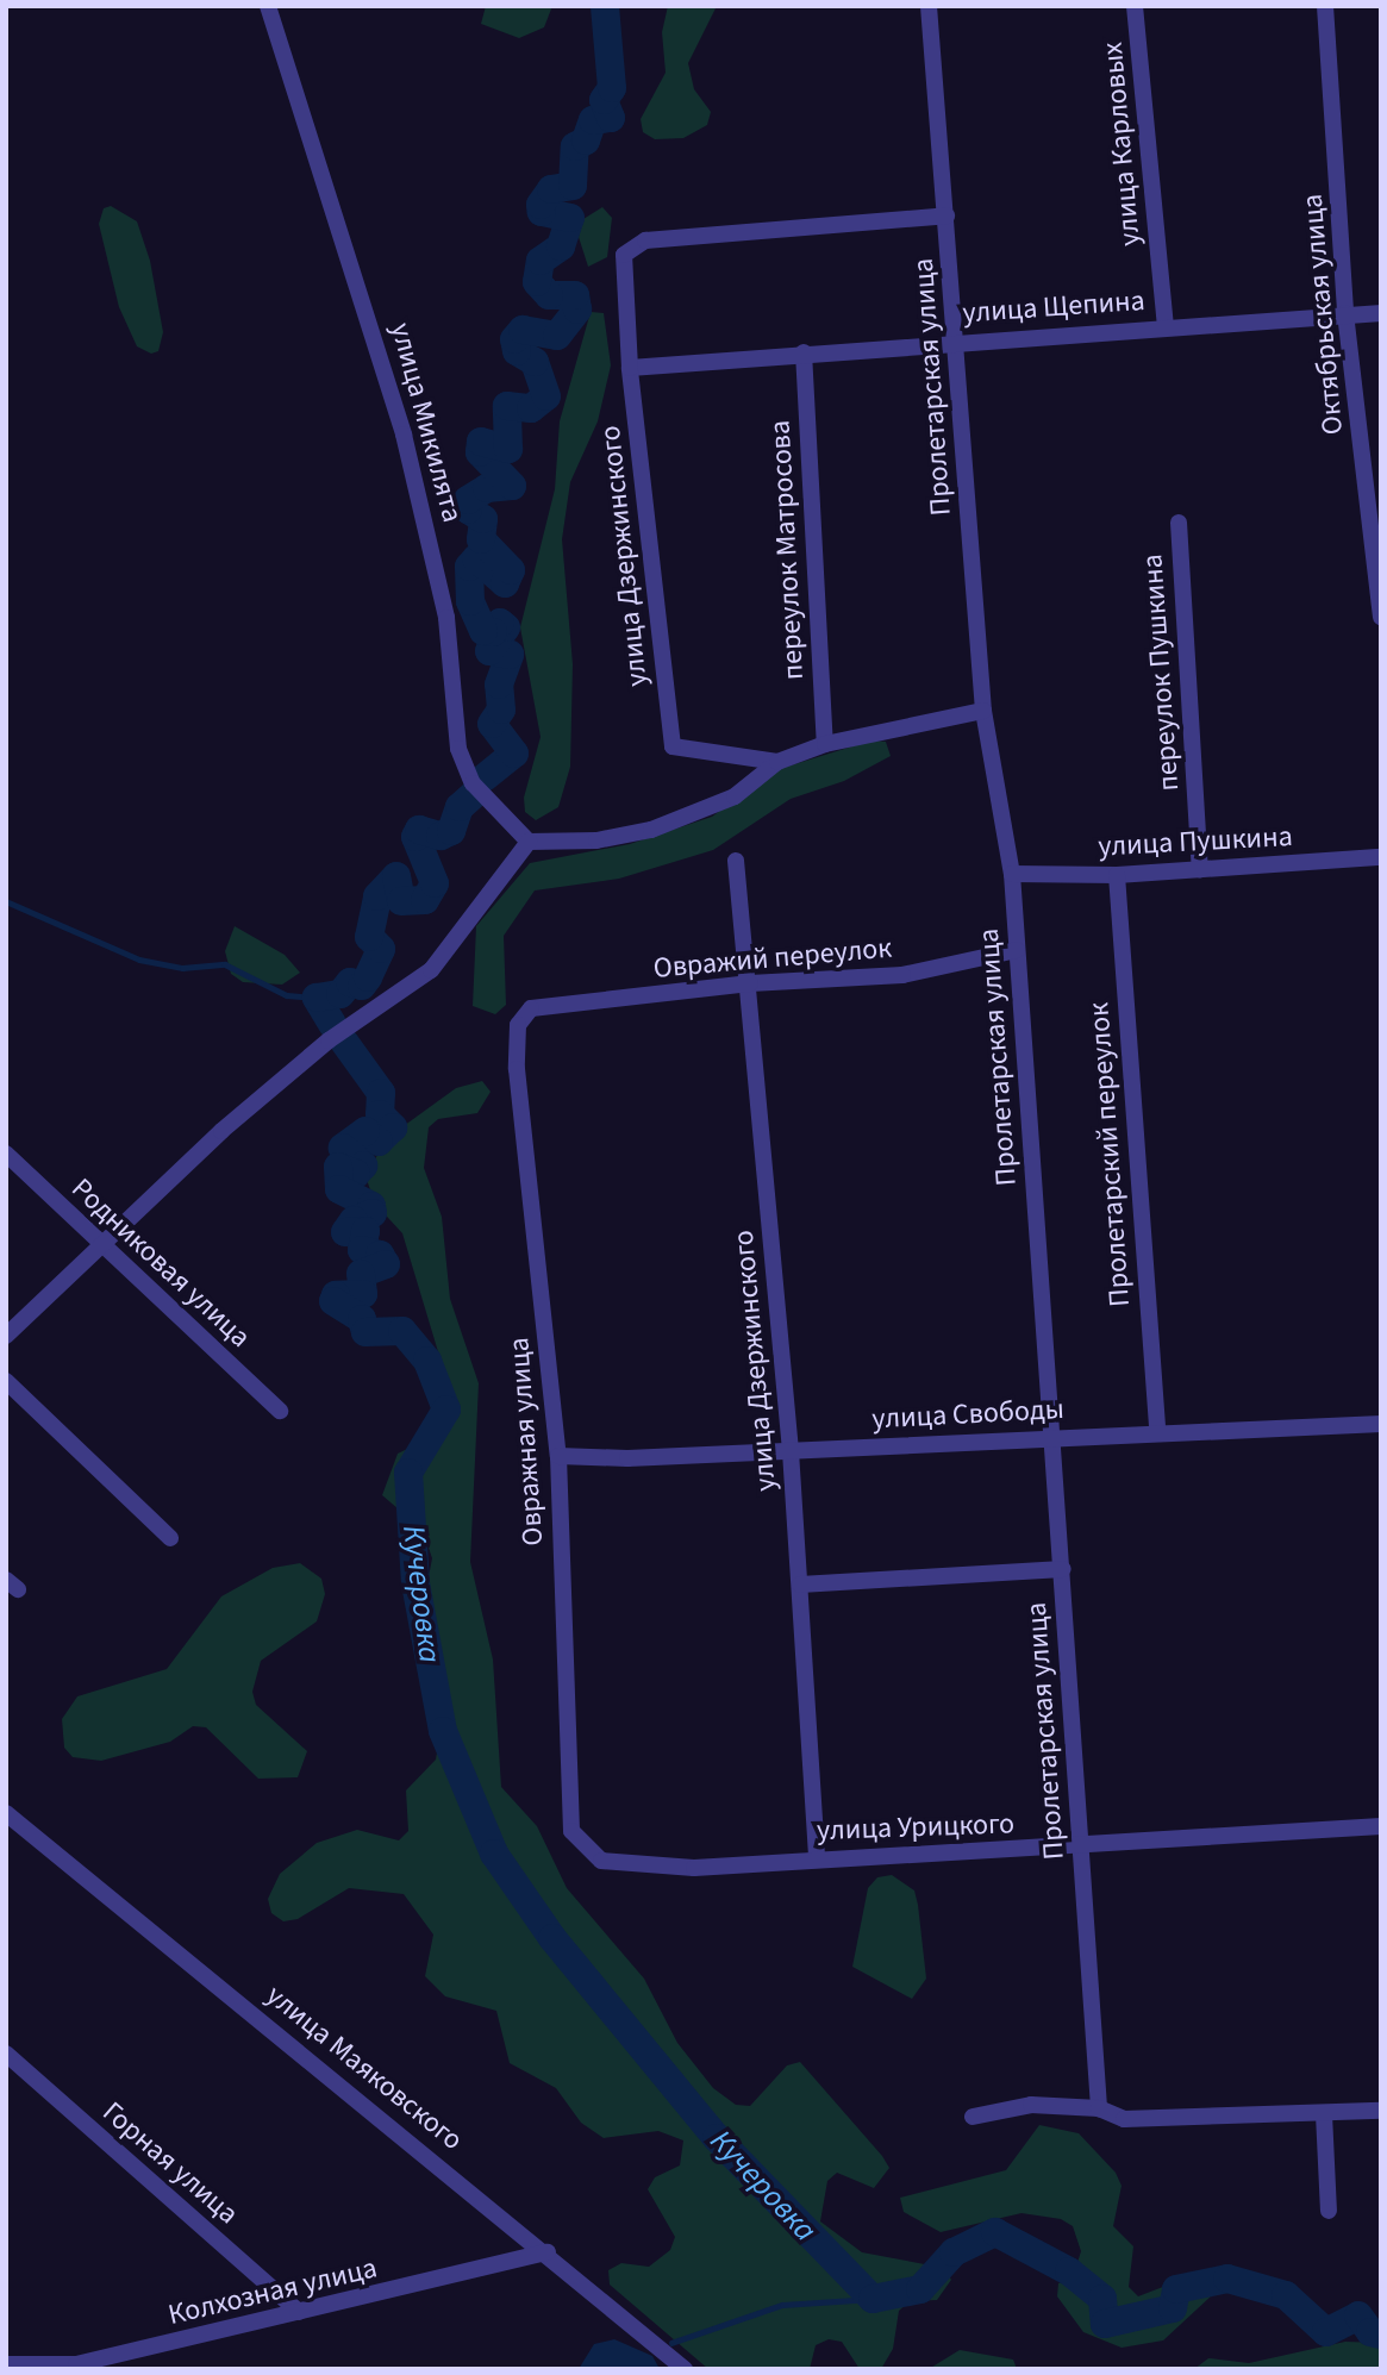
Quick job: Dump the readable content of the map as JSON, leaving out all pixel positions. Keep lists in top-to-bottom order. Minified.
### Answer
{"streets":{"street":["улица Карловых","улица Щепина","Октябрьская улица","Пролетарская улица","улица Микилята","переулок Матросова","улица Дзержинского","переулок Пушкина","улица Пушкина","Овражий переулок","Пролетарский переулок","Родниковая улица","улица Свободы","Овражная улица","улица Урицкого","улица Маяковского","Горная улица","Колхозная улица"]},"crossings":[["улица Карловых","улица Щепина"],["улица Щепина","Октябрьская улица"],["улица Щепина","Пролетарская улица"],["улица Щепина","переулок Матросова"],["улица Щепина","улица Дзержинского"],["Пролетарская улица","улица Дзержинского"],["Пролетарская улица","улица Пушкина"],["Пролетарская улица","Овражий переулок"],["Пролетарская улица","улица Свободы"],["Пролетарская улица","улица Урицкого"],["улица Дзержинского","Овражий переулок"],["улица Дзержинского","улица Свободы"],["улица Дзержинского","улица Урицкого"],["переулок Пушкина","улица Пушкина"],["улица Пушкина","Пролетарский переулок"],["Овражий переулок","Овражная улица"],["Пролетарский переулок","улица Свободы"],["улица Свободы","Овражная улица"],["Овражная улица","улица Урицкого"],["улица Маяковского","Колхозная улица"],["Горная улица","Колхозная улица"]],"water":["Кучеровка"]}
